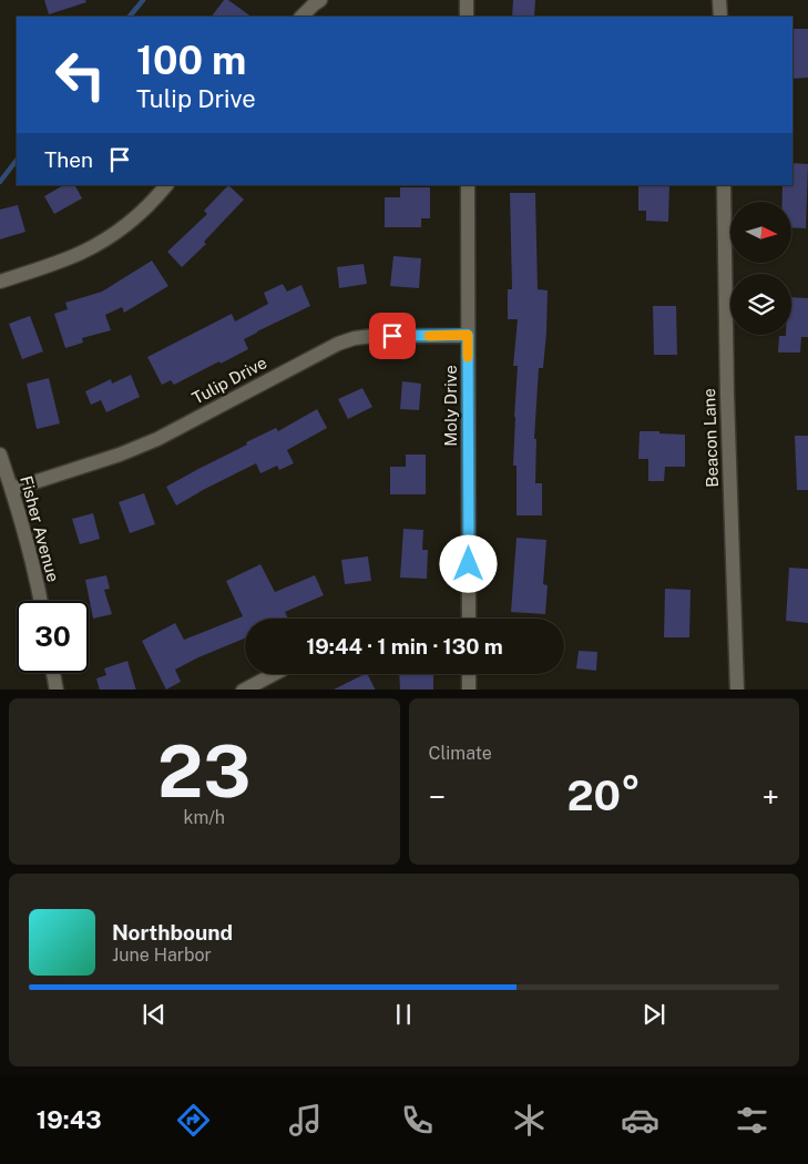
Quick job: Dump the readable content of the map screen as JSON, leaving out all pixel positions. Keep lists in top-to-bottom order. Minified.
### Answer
{"streets":{"street":["Tulip Drive","Moly Drive","Beacon Lane","Fisher Avenue"]},"crossings":[["Tulip Drive","Moly Drive"],["Tulip Drive","Fisher Avenue"]],"north":"right","page":{"turn":["100 m","Tulip Drive"],"then":"Then","limit":"30","trip":"19:44 · 1 min · 130 m","tile":[["23","km/h"],"Climate"],"heat":["−","20°","+"],"song":["Northbound","June Harbor"],"tabs":"19:43"}}
